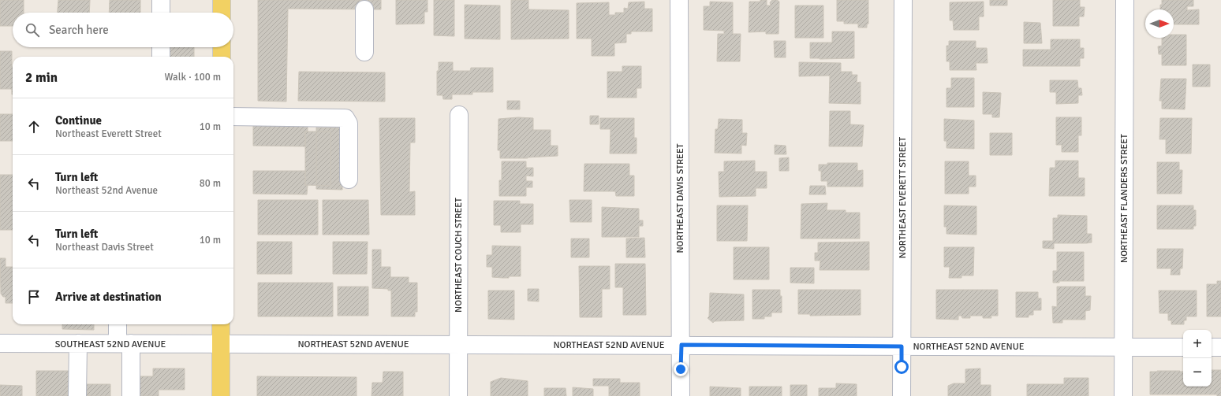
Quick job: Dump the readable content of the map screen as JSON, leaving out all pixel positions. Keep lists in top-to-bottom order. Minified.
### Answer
{"streets":{"street":["NORTHEAST EVERETT STREET","NORTHEAST DAVIS STREET","NORTHEAST FLANDERS STREET","NORTHEAST COUCH STREET","SOUTHEAST 52ND AVENUE","NORTHEAST 52ND AVENUE"]},"crossings":[["NORTHEAST EVERETT STREET","NORTHEAST 52ND AVENUE"],["NORTHEAST DAVIS STREET","NORTHEAST 52ND AVENUE"],["NORTHEAST FLANDERS STREET","NORTHEAST 52ND AVENUE"],["NORTHEAST COUCH STREET","NORTHEAST 52ND AVENUE"],["SOUTHEAST 52ND AVENUE","NORTHEAST 52ND AVENUE"]],"north":"right","page":{"search":"Search here","heading":["2 min","Walk · 100 m"],"list":[["Continue","Northeast Everett Street","10 m"],["Turn left","Northeast 52nd Avenue","80 m"],["Turn left","Northeast Davis Street","10 m"],"Arrive at destination"],"map_buttons":["+","−"]}}
